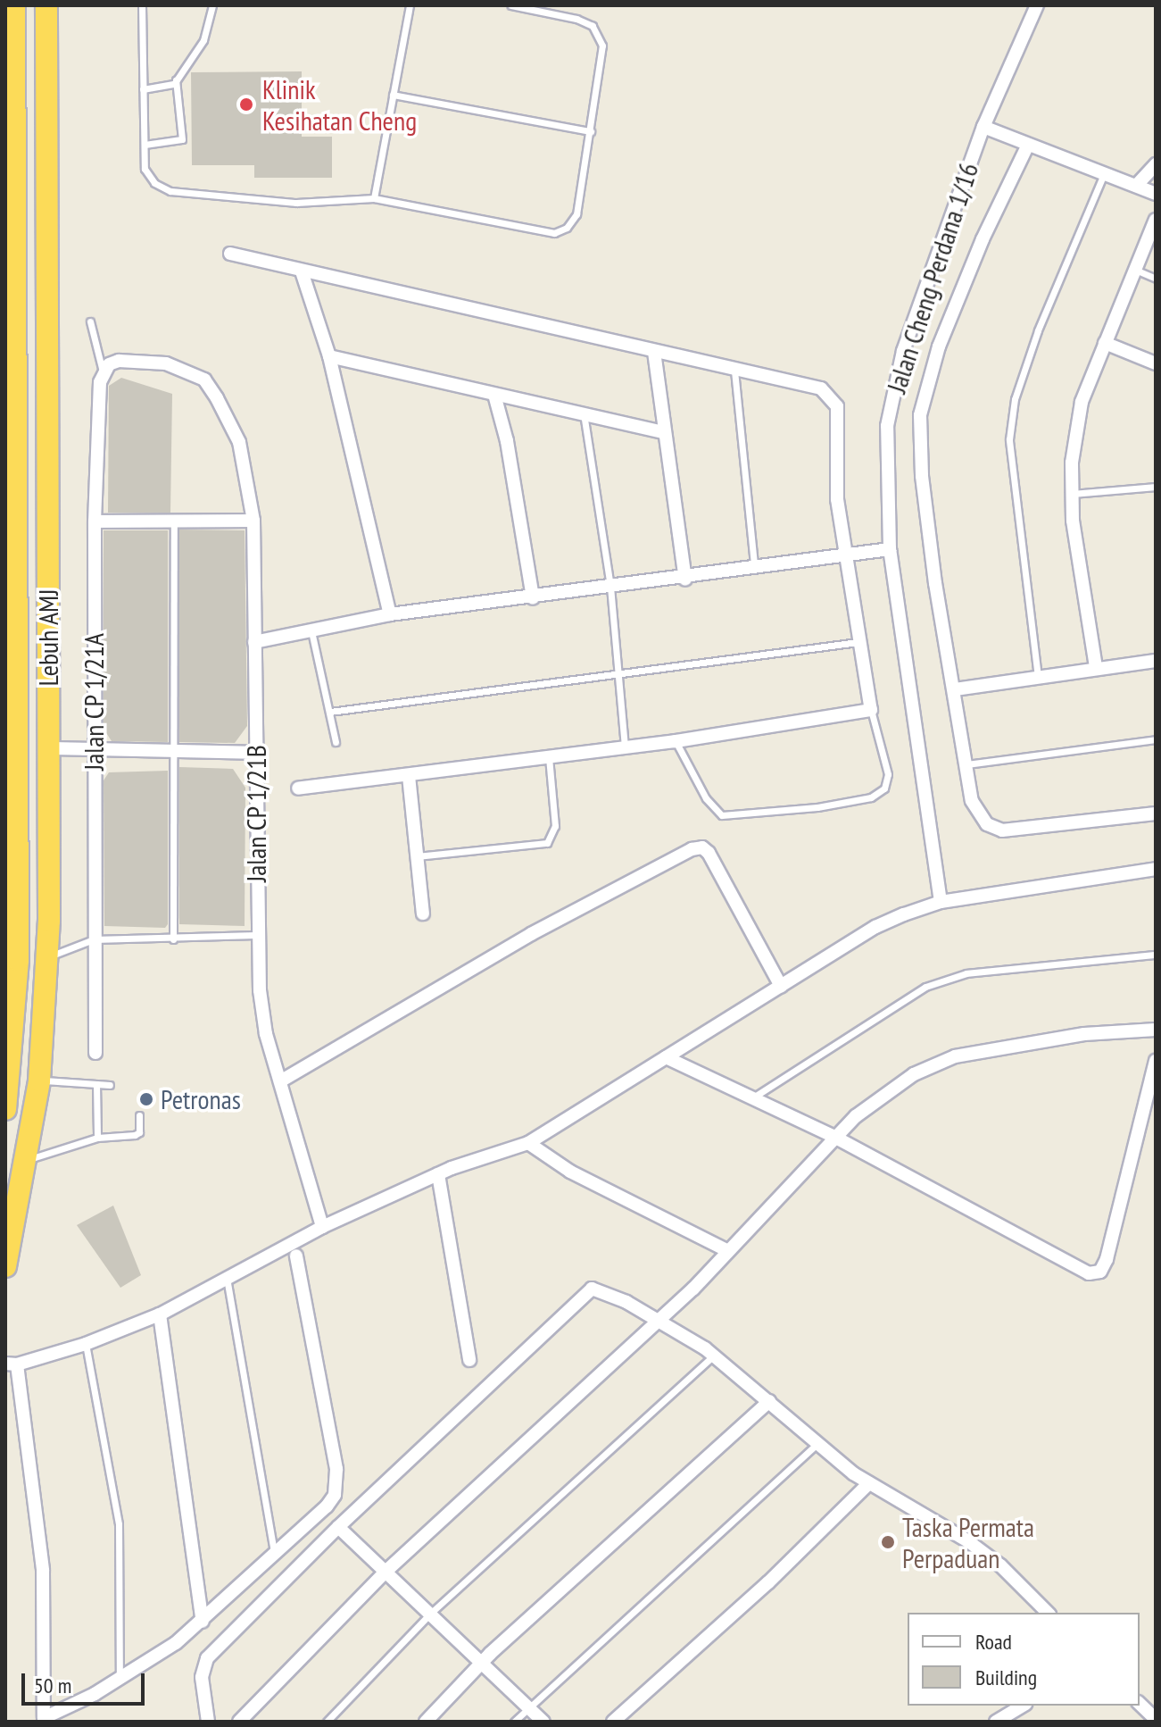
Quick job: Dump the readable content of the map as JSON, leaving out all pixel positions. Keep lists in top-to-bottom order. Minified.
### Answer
{"streets":{"highway":["Lebuh AMJ"],"street":["Jalan Cheng Perdana 1/16","Jalan CP 1/21A","Jalan CP 1/21B"]},"crossings":[["Jalan CP 1/21A","Jalan CP 1/21B"]],"places":["Klinik Kesihatan Cheng","Petronas","Taska Permata Perpaduan"],"legend":["Road","Building"],"scale_bar":"50 m"}
